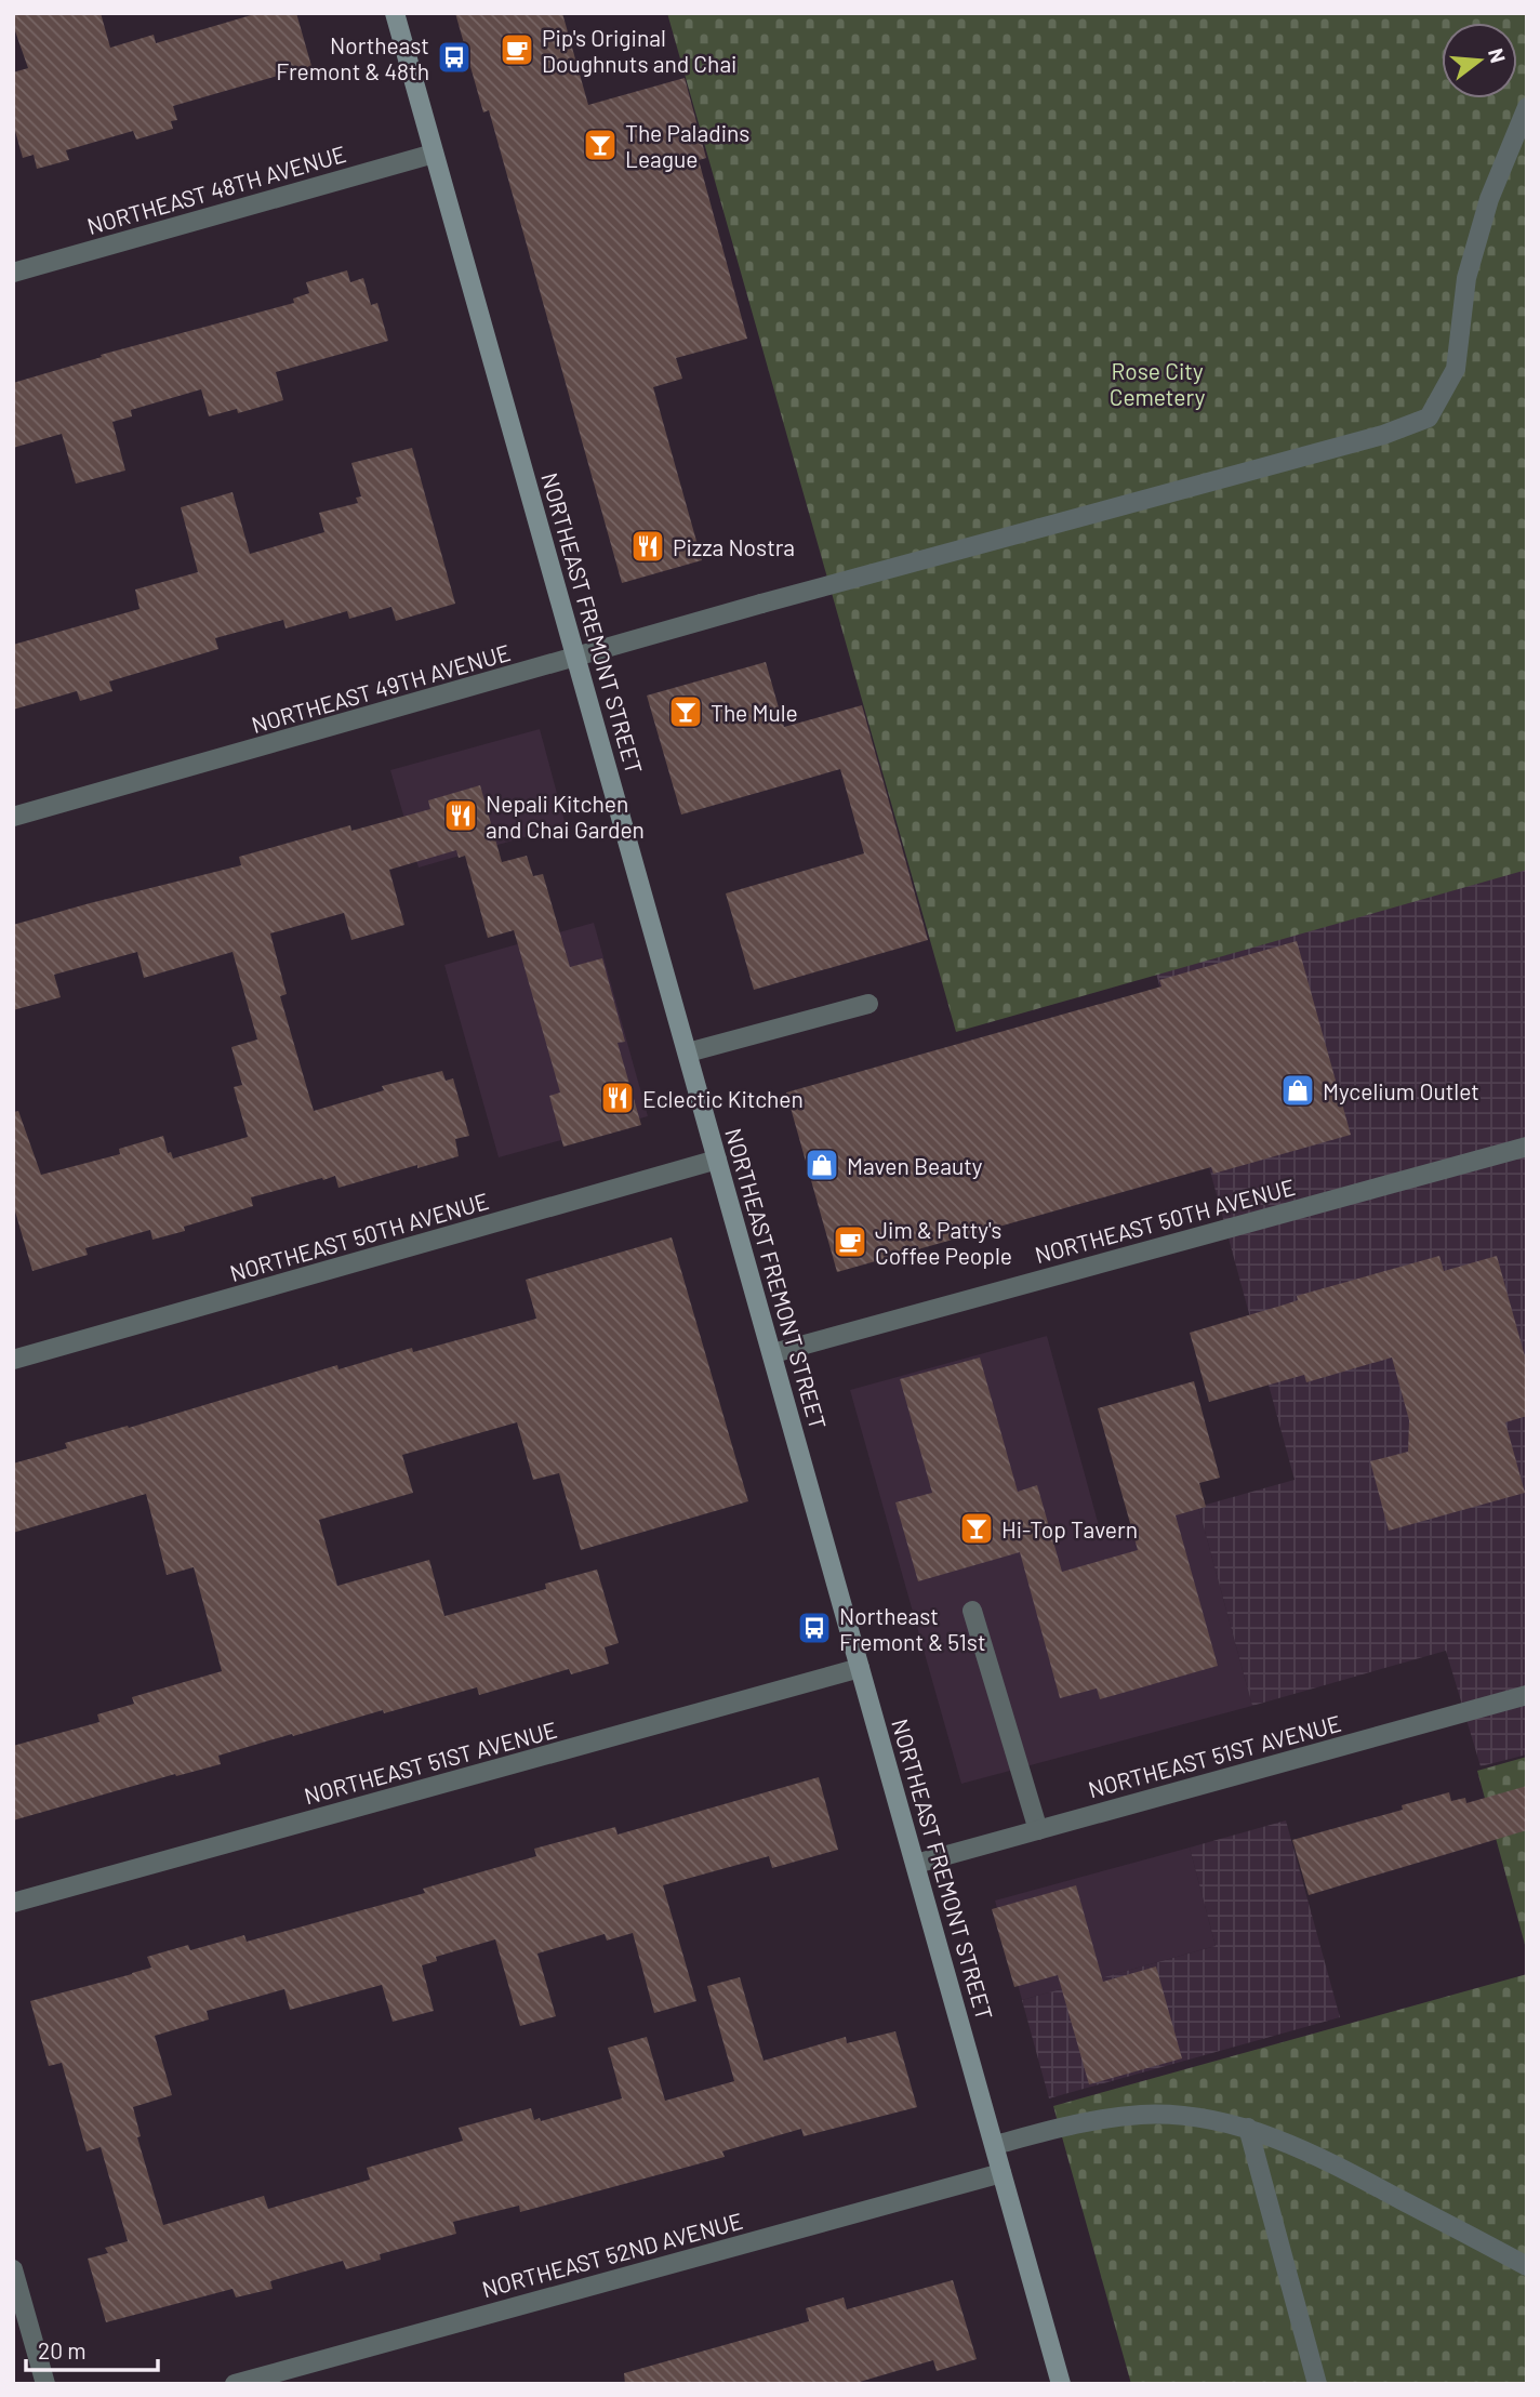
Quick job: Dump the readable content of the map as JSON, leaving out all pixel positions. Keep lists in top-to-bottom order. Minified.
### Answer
{"streets":{"main road":["NORTHEAST FREMONT STREET"],"street":["NORTHEAST 48TH AVENUE","NORTHEAST 49TH AVENUE","NORTHEAST 50TH AVENUE","NORTHEAST 51ST AVENUE","NORTHEAST 52ND AVENUE"]},"crossings":[["NORTHEAST 48TH AVENUE","NORTHEAST FREMONT STREET"],["NORTHEAST FREMONT STREET","NORTHEAST 49TH AVENUE"],["NORTHEAST FREMONT STREET","NORTHEAST 50TH AVENUE"],["NORTHEAST FREMONT STREET","NORTHEAST 51ST AVENUE"],["NORTHEAST FREMONT STREET","NORTHEAST 52ND AVENUE"]],"parks":["Rose City Cemetery"],"places":{"cafe":["Pip's Original Doughnuts and Chai","Jim & Patty's Coffee People"],"bus stop":["Northeast Fremont & 48th","Northeast Fremont & 51st"],"bar":["The Paladins League","The Mule","Hi-Top Tavern"],"restaurant":["Pizza Nostra","Nepali Kitchen and Chai Garden","Eclectic Kitchen"],"shop":["Mycelium Outlet","Maven Beauty"]},"scale_bar":"20 m","north":"right"}
